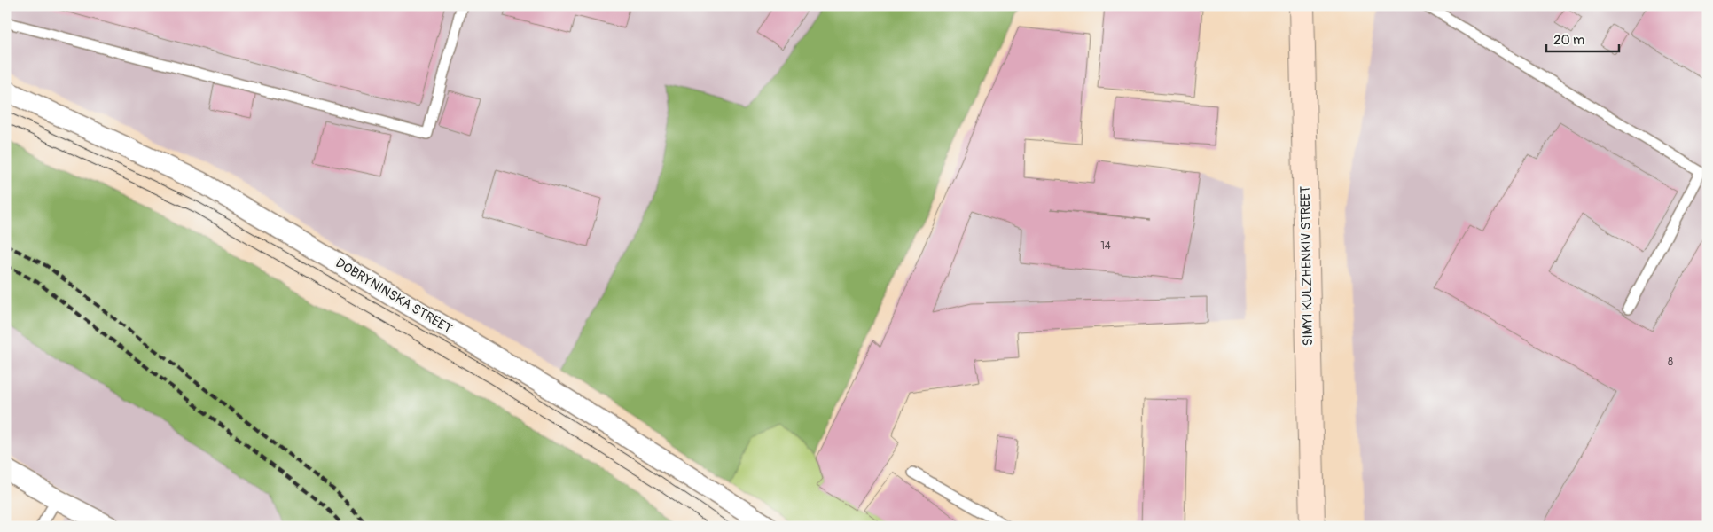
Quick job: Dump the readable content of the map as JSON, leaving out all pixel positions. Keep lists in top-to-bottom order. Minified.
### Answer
{"streets":{"main road":["SIMYI KULZHENKIV STREET"],"street":["DOBRYNINSKA STREET"]},"house_numbers":["14","8"],"scale_bar":"20 m"}
